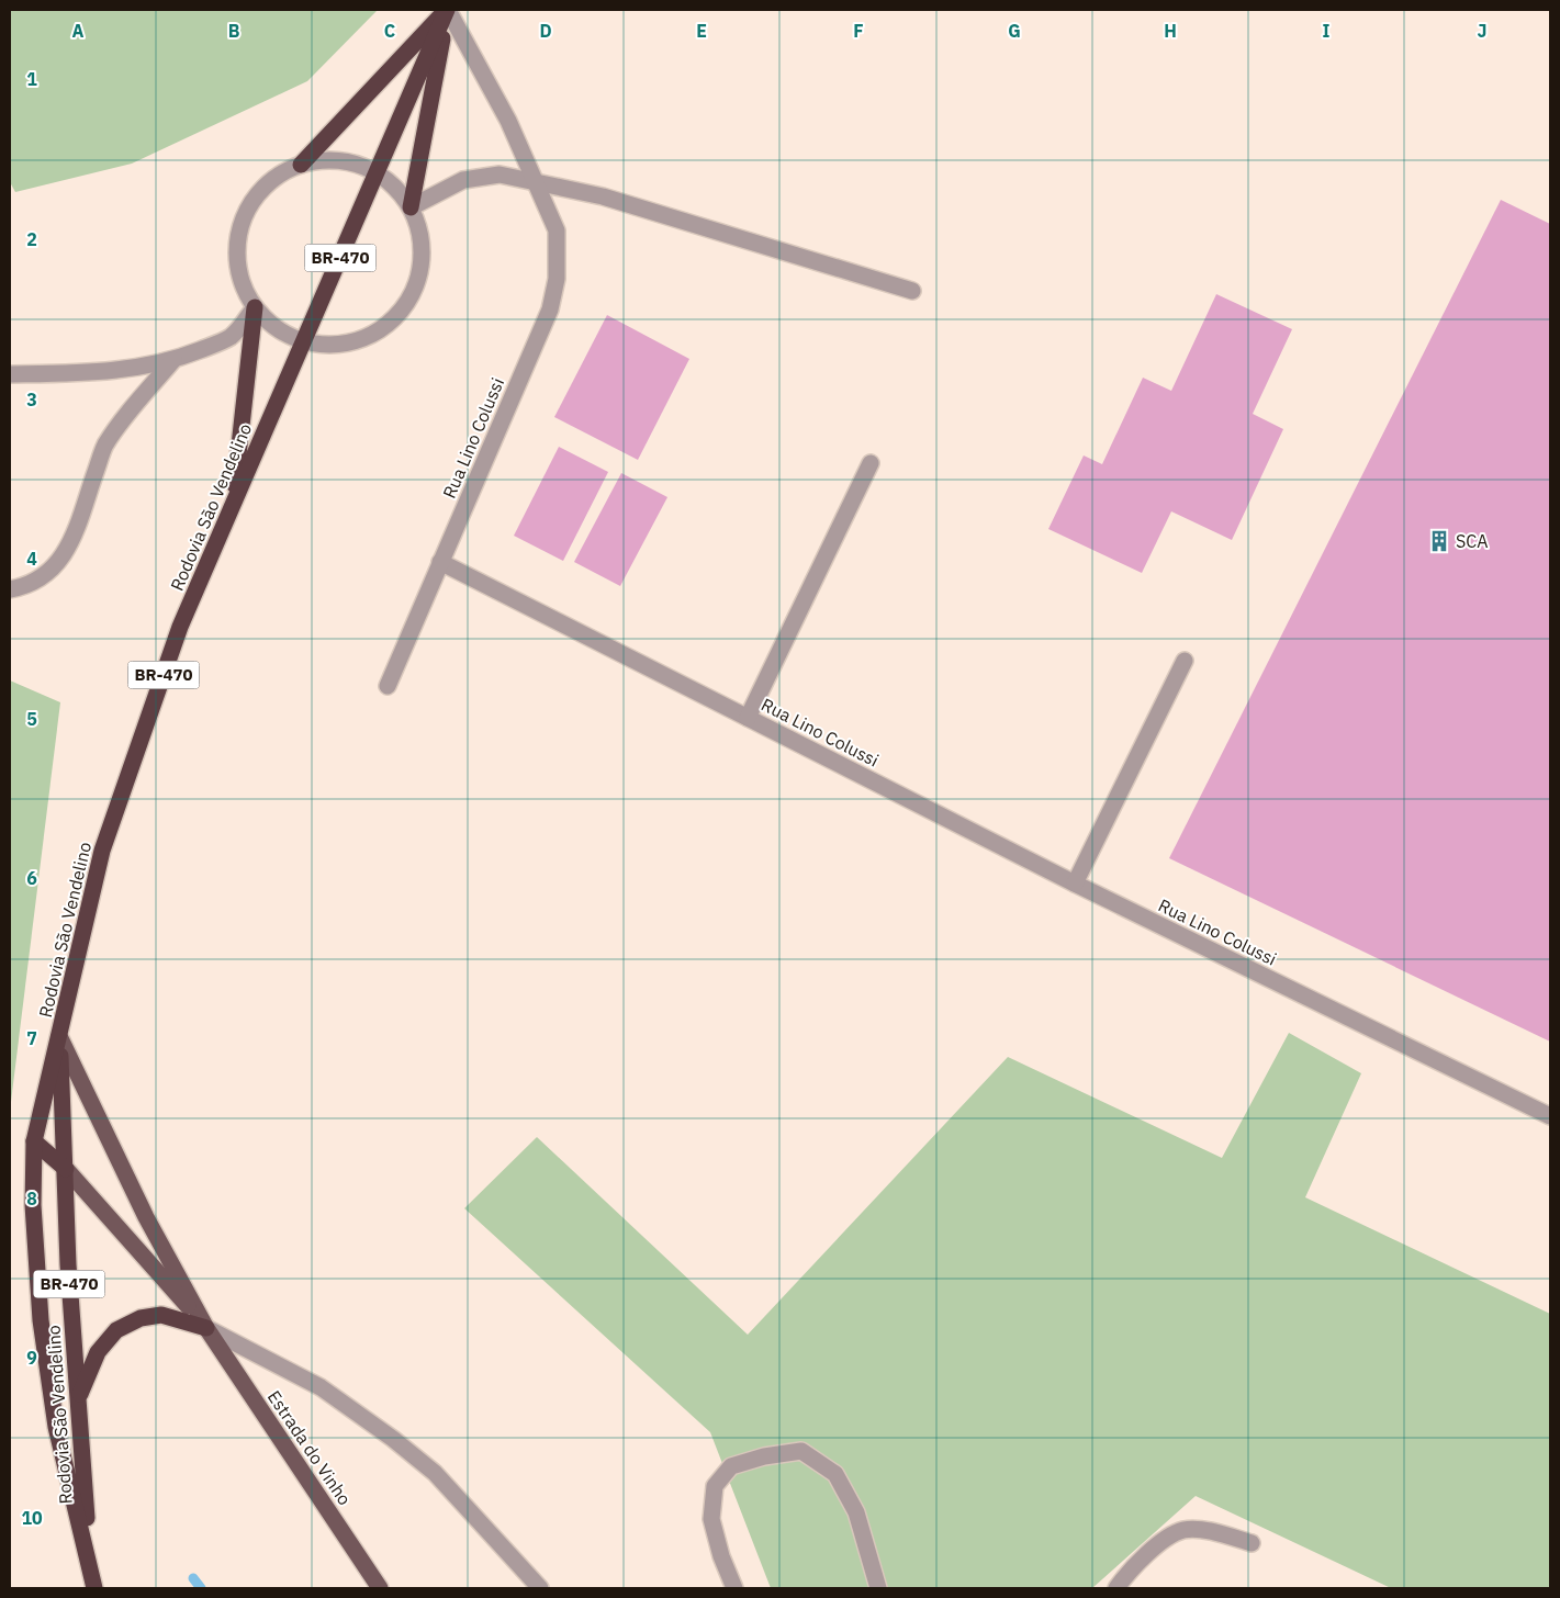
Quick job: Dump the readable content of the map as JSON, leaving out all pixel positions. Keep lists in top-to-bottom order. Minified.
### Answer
{"streets":{"highway":["BR-470","Rodovia São Vendelino"],"main road":["Estrada do Vinho"],"street":["Rua Lino Colussi"]},"crossings":[["Rua Lino Colussi","Rodovia São Vendelino"]],"places":{"building":["SCA"]},"grid":{"columns":["A","B","C","D","E","F","G","H","I","J"],"rows":["1","2","3","4","5","6","7","8","9","10"]}}
